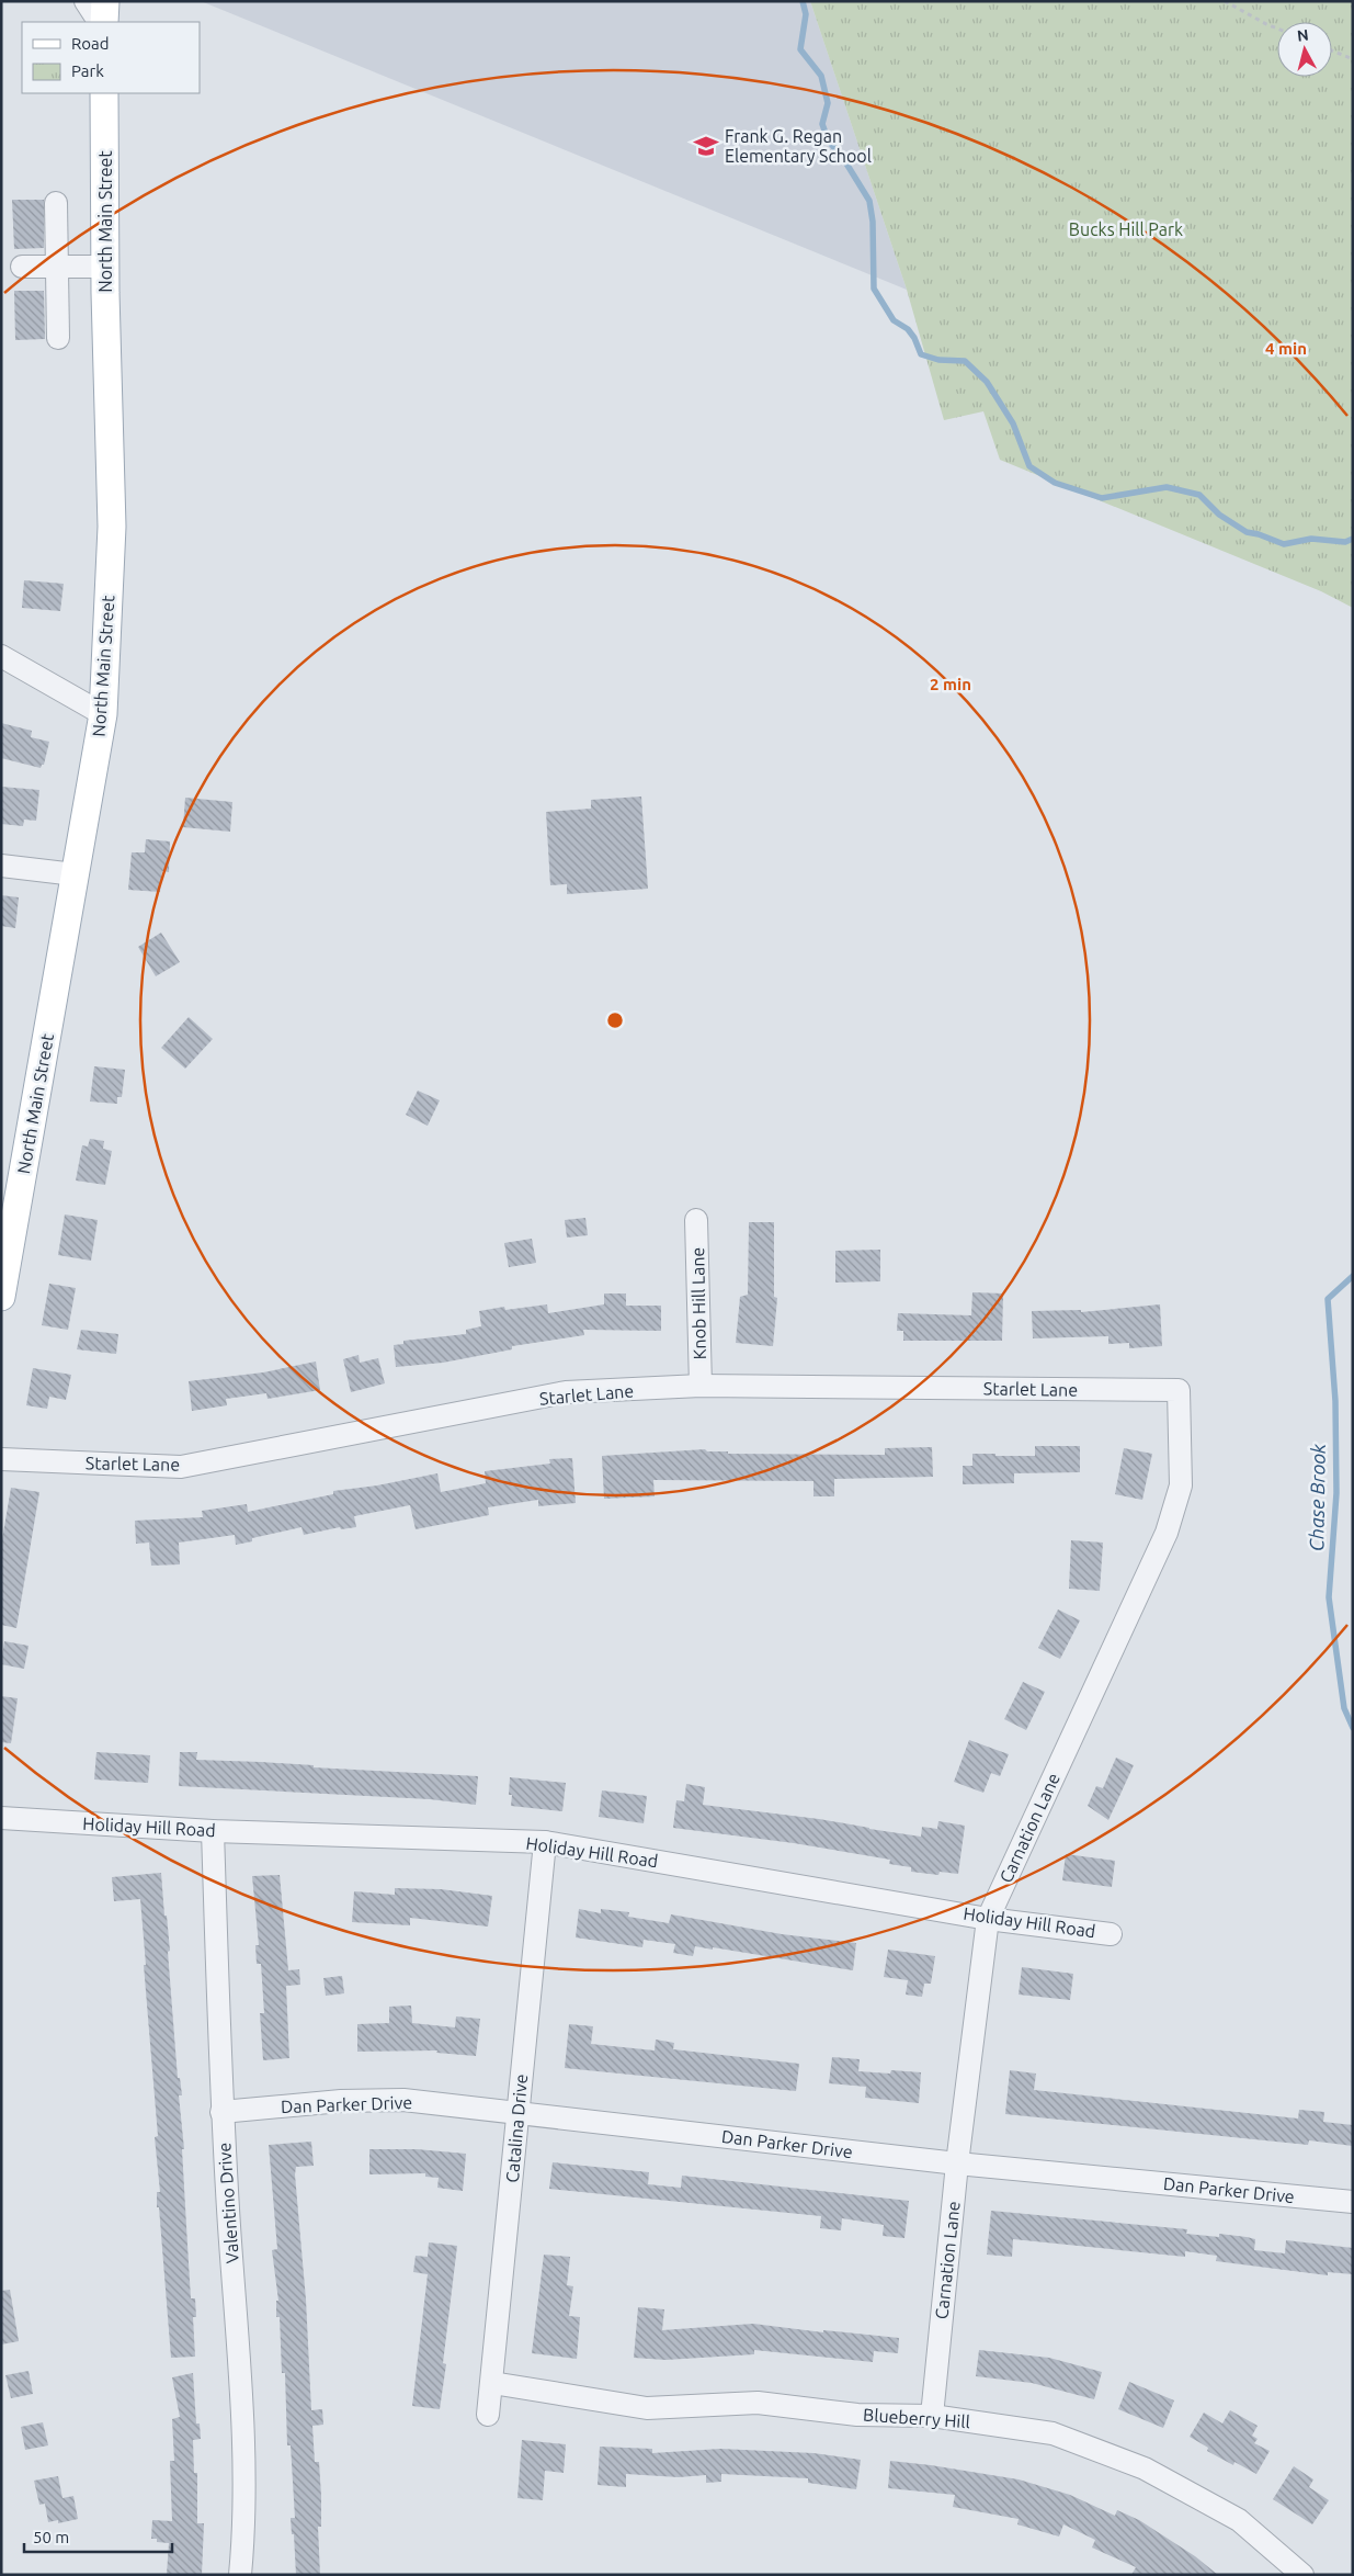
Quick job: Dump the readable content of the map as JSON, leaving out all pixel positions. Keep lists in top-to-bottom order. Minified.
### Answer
{"streets":{"main road":["North Main Street"],"street":["Knob Hill Lane","Starlet Lane","Holiday Hill Road","Carnation Lane","Dan Parker Drive","Catalina Drive","Valentino Drive","Blueberry Hill"]},"crossings":[["Knob Hill Lane","Starlet Lane"],["Starlet Lane","Carnation Lane"],["Holiday Hill Road","Carnation Lane"],["Holiday Hill Road","Catalina Drive"],["Holiday Hill Road","Valentino Drive"],["Carnation Lane","Dan Parker Drive"],["Carnation Lane","Blueberry Hill"],["Dan Parker Drive","Catalina Drive"],["Dan Parker Drive","Valentino Drive"],["Catalina Drive","Blueberry Hill"]],"water":["Chase Brook"],"parks":["Bucks Hill Park"],"places":{"school or university":["Frank G. Regan Elementary School"]},"legend":["Road","Park"],"scale_bar":"50 m","north":"top","rings":["4 min","2 min"]}
